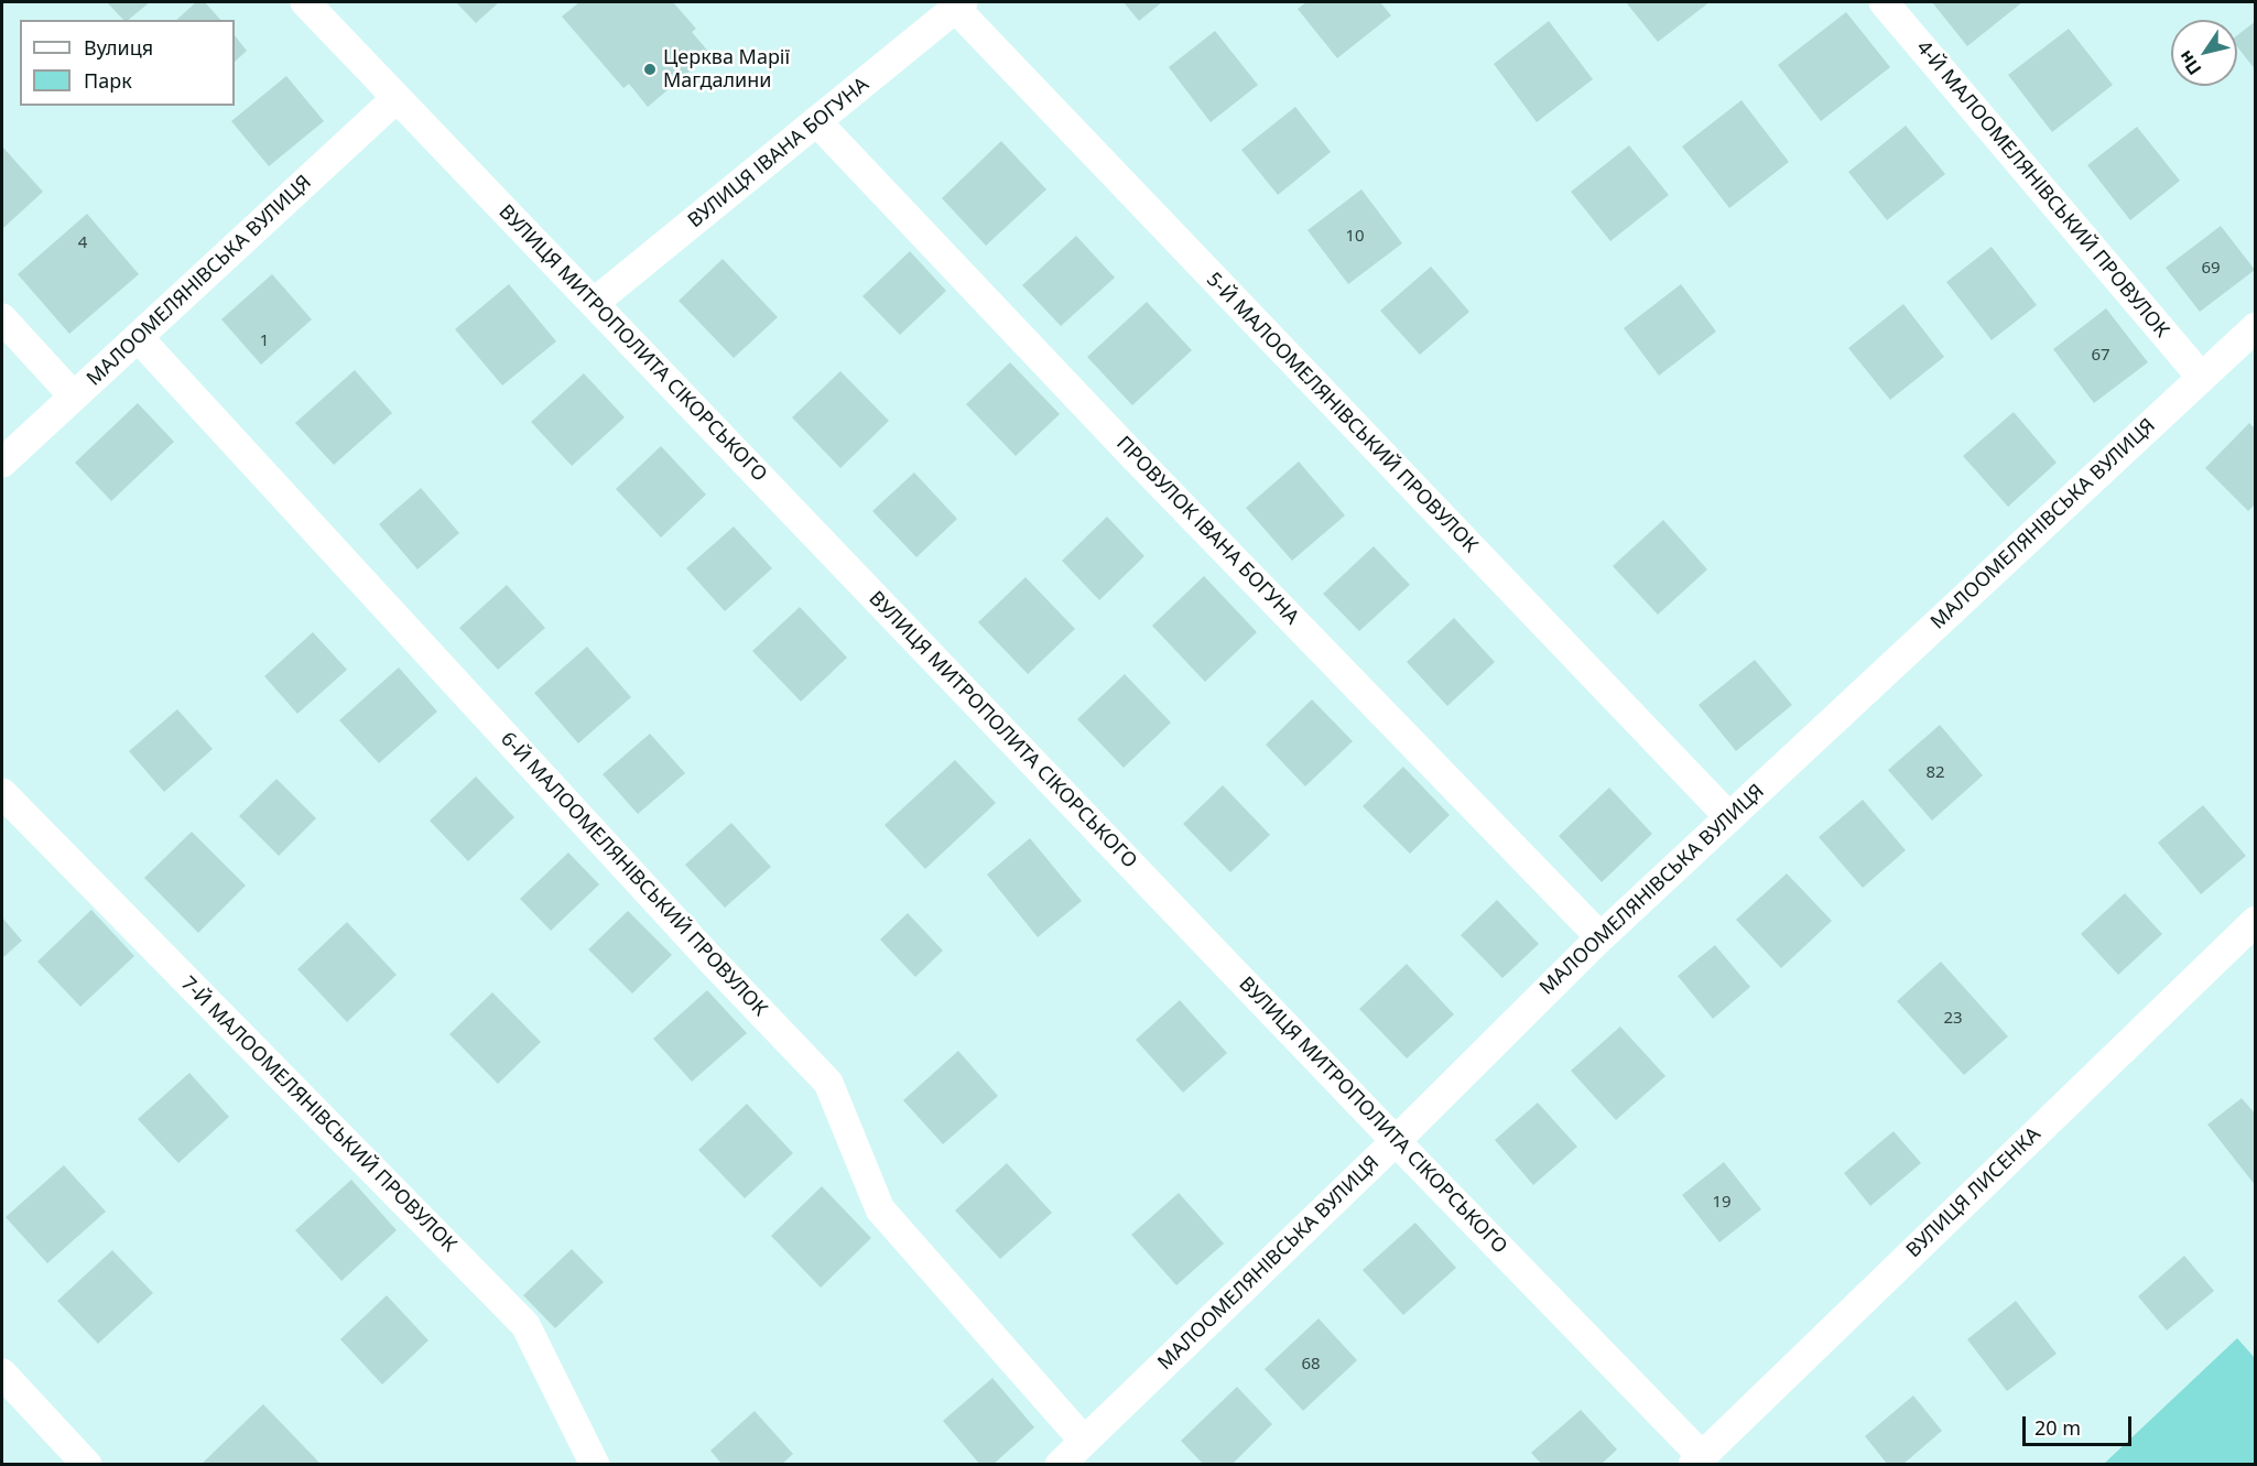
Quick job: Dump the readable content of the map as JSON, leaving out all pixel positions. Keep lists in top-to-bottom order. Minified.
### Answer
{"streets":{"street":["ВУЛИЦЯ ІВАНА БОГУНА","4-Й МАЛООМЕЛЯНІВСЬКИЙ ПРОВУЛОК","МАЛООМЕЛЯНІВСЬКА ВУЛИЦЯ","ВУЛИЦЯ МИТРОПОЛИТА СІКОРСЬКОГО","5-Й МАЛООМЕЛЯНІВСЬКИЙ ПРОВУЛОК","ПРОВУЛОК ІВАНА БОГУНА","6-Й МАЛООМЕЛЯНІВСЬКИЙ ПРОВУЛОК","7-Й МАЛООМЕЛЯНІВСЬКИЙ ПРОВУЛОК","ВУЛИЦЯ ЛИСЕНКА"]},"crossings":[["ВУЛИЦЯ ІВАНА БОГУНА","ВУЛИЦЯ МИТРОПОЛИТА СІКОРСЬКОГО"],["ВУЛИЦЯ ІВАНА БОГУНА","5-Й МАЛООМЕЛЯНІВСЬКИЙ ПРОВУЛОК"],["ВУЛИЦЯ ІВАНА БОГУНА","ПРОВУЛОК ІВАНА БОГУНА"],["4-Й МАЛООМЕЛЯНІВСЬКИЙ ПРОВУЛОК","МАЛООМЕЛЯНІВСЬКА ВУЛИЦЯ"],["МАЛООМЕЛЯНІВСЬКА ВУЛИЦЯ","ВУЛИЦЯ МИТРОПОЛИТА СІКОРСЬКОГО"],["МАЛООМЕЛЯНІВСЬКА ВУЛИЦЯ","5-Й МАЛООМЕЛЯНІВСЬКИЙ ПРОВУЛОК"],["МАЛООМЕЛЯНІВСЬКА ВУЛИЦЯ","ПРОВУЛОК ІВАНА БОГУНА"],["МАЛООМЕЛЯНІВСЬКА ВУЛИЦЯ","6-Й МАЛООМЕЛЯНІВСЬКИЙ ПРОВУЛОК"],["ВУЛИЦЯ МИТРОПОЛИТА СІКОРСЬКОГО","ВУЛИЦЯ ЛИСЕНКА"]],"places":["Церква Марії Магдалини"],"house_numbers":["10","4","69","1","67","82","23","19","68"],"legend":["Вулиця","Парк"],"scale_bar":"20 m","north":"bottom left"}
